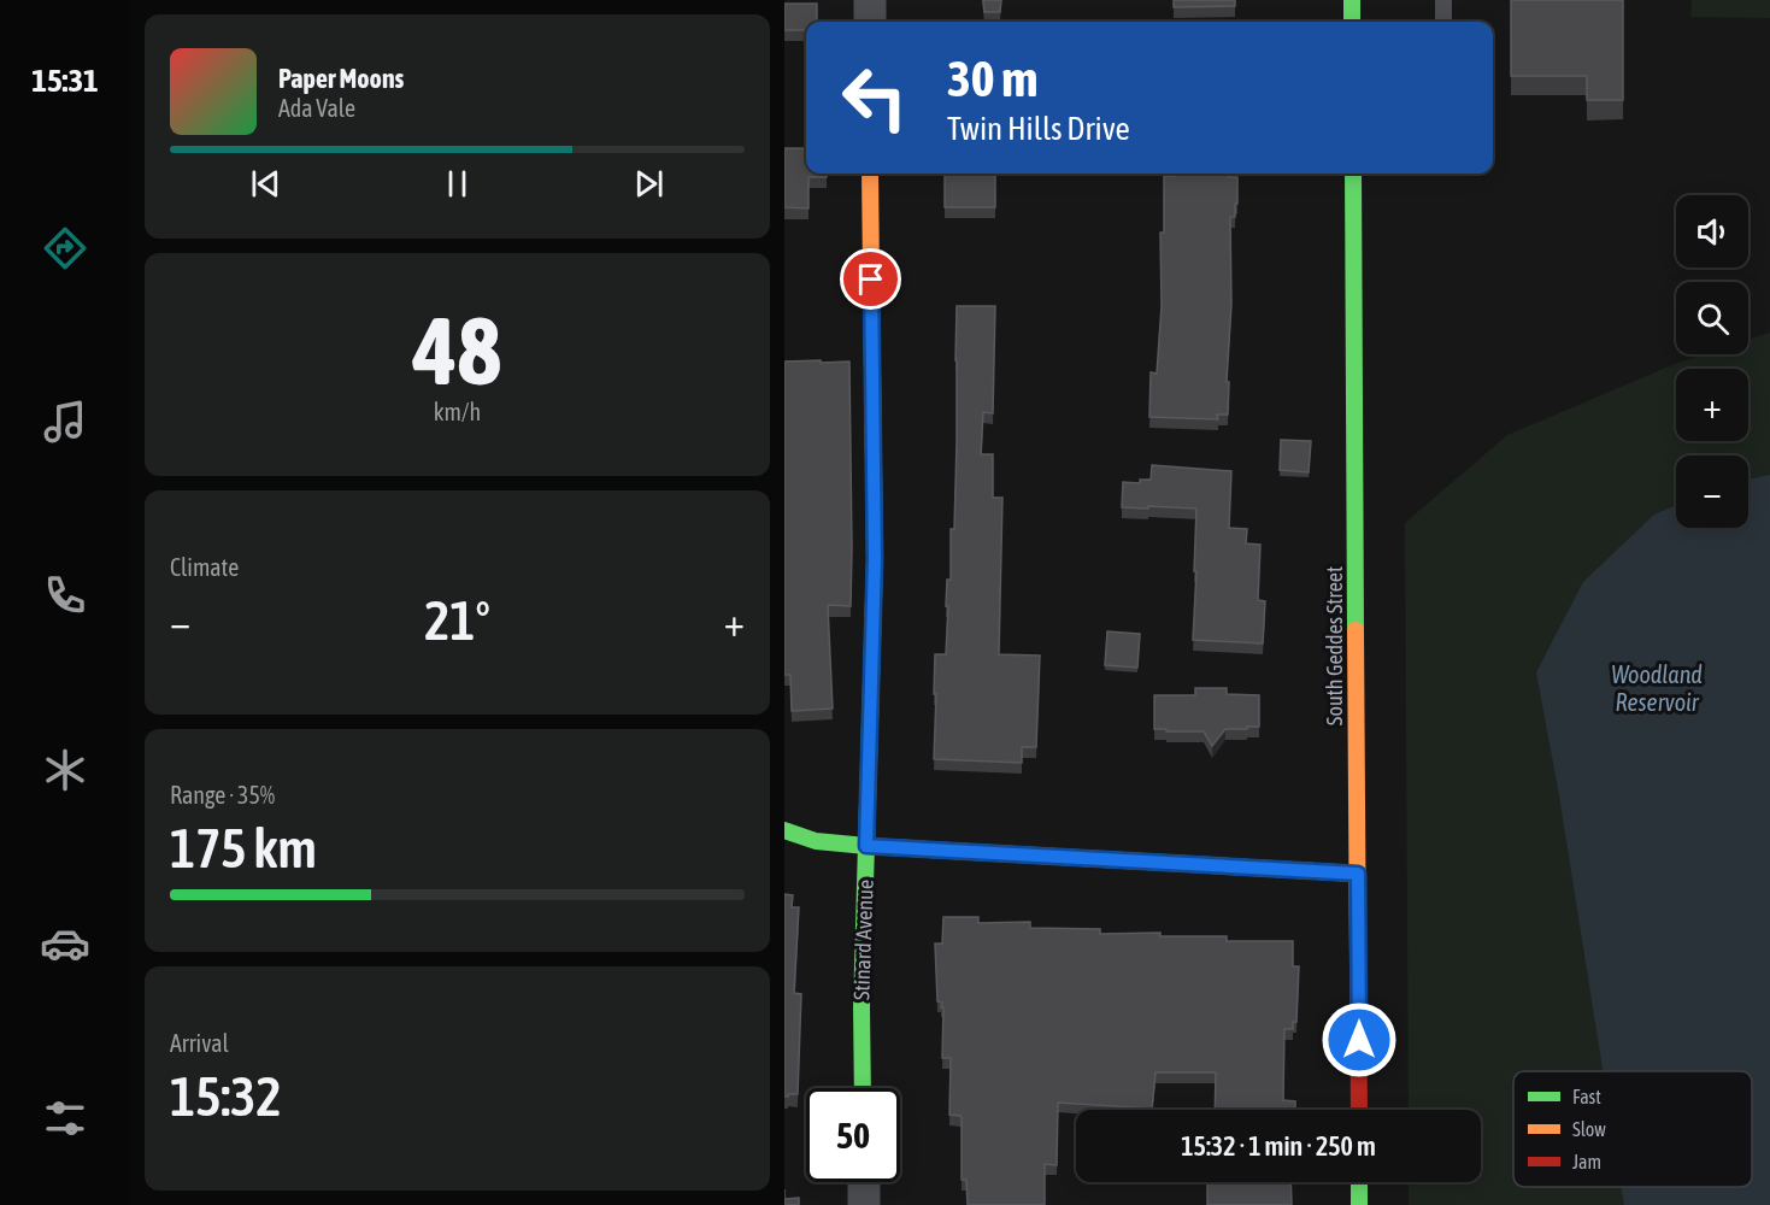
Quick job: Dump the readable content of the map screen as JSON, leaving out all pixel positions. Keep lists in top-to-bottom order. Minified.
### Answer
{"streets":{"street":["South Geddes Street","Stinard Avenue"]},"water":["Woodland Reservoir"],"legend":["Fast","Slow","Jam"],"page":{"tabs":"15:31","turn":["30 m","Twin Hills Drive"],"song":["Paper Moons","Ada Vale"],"map_buttons":["+","−"],"tile":[["48","km/h"],"Climate",["Range · 35%","175 km"],["Arrival","15:32"]],"heat":["−","21°","+"],"limit":"50","trip":"15:32 · 1 min · 250 m"}}
